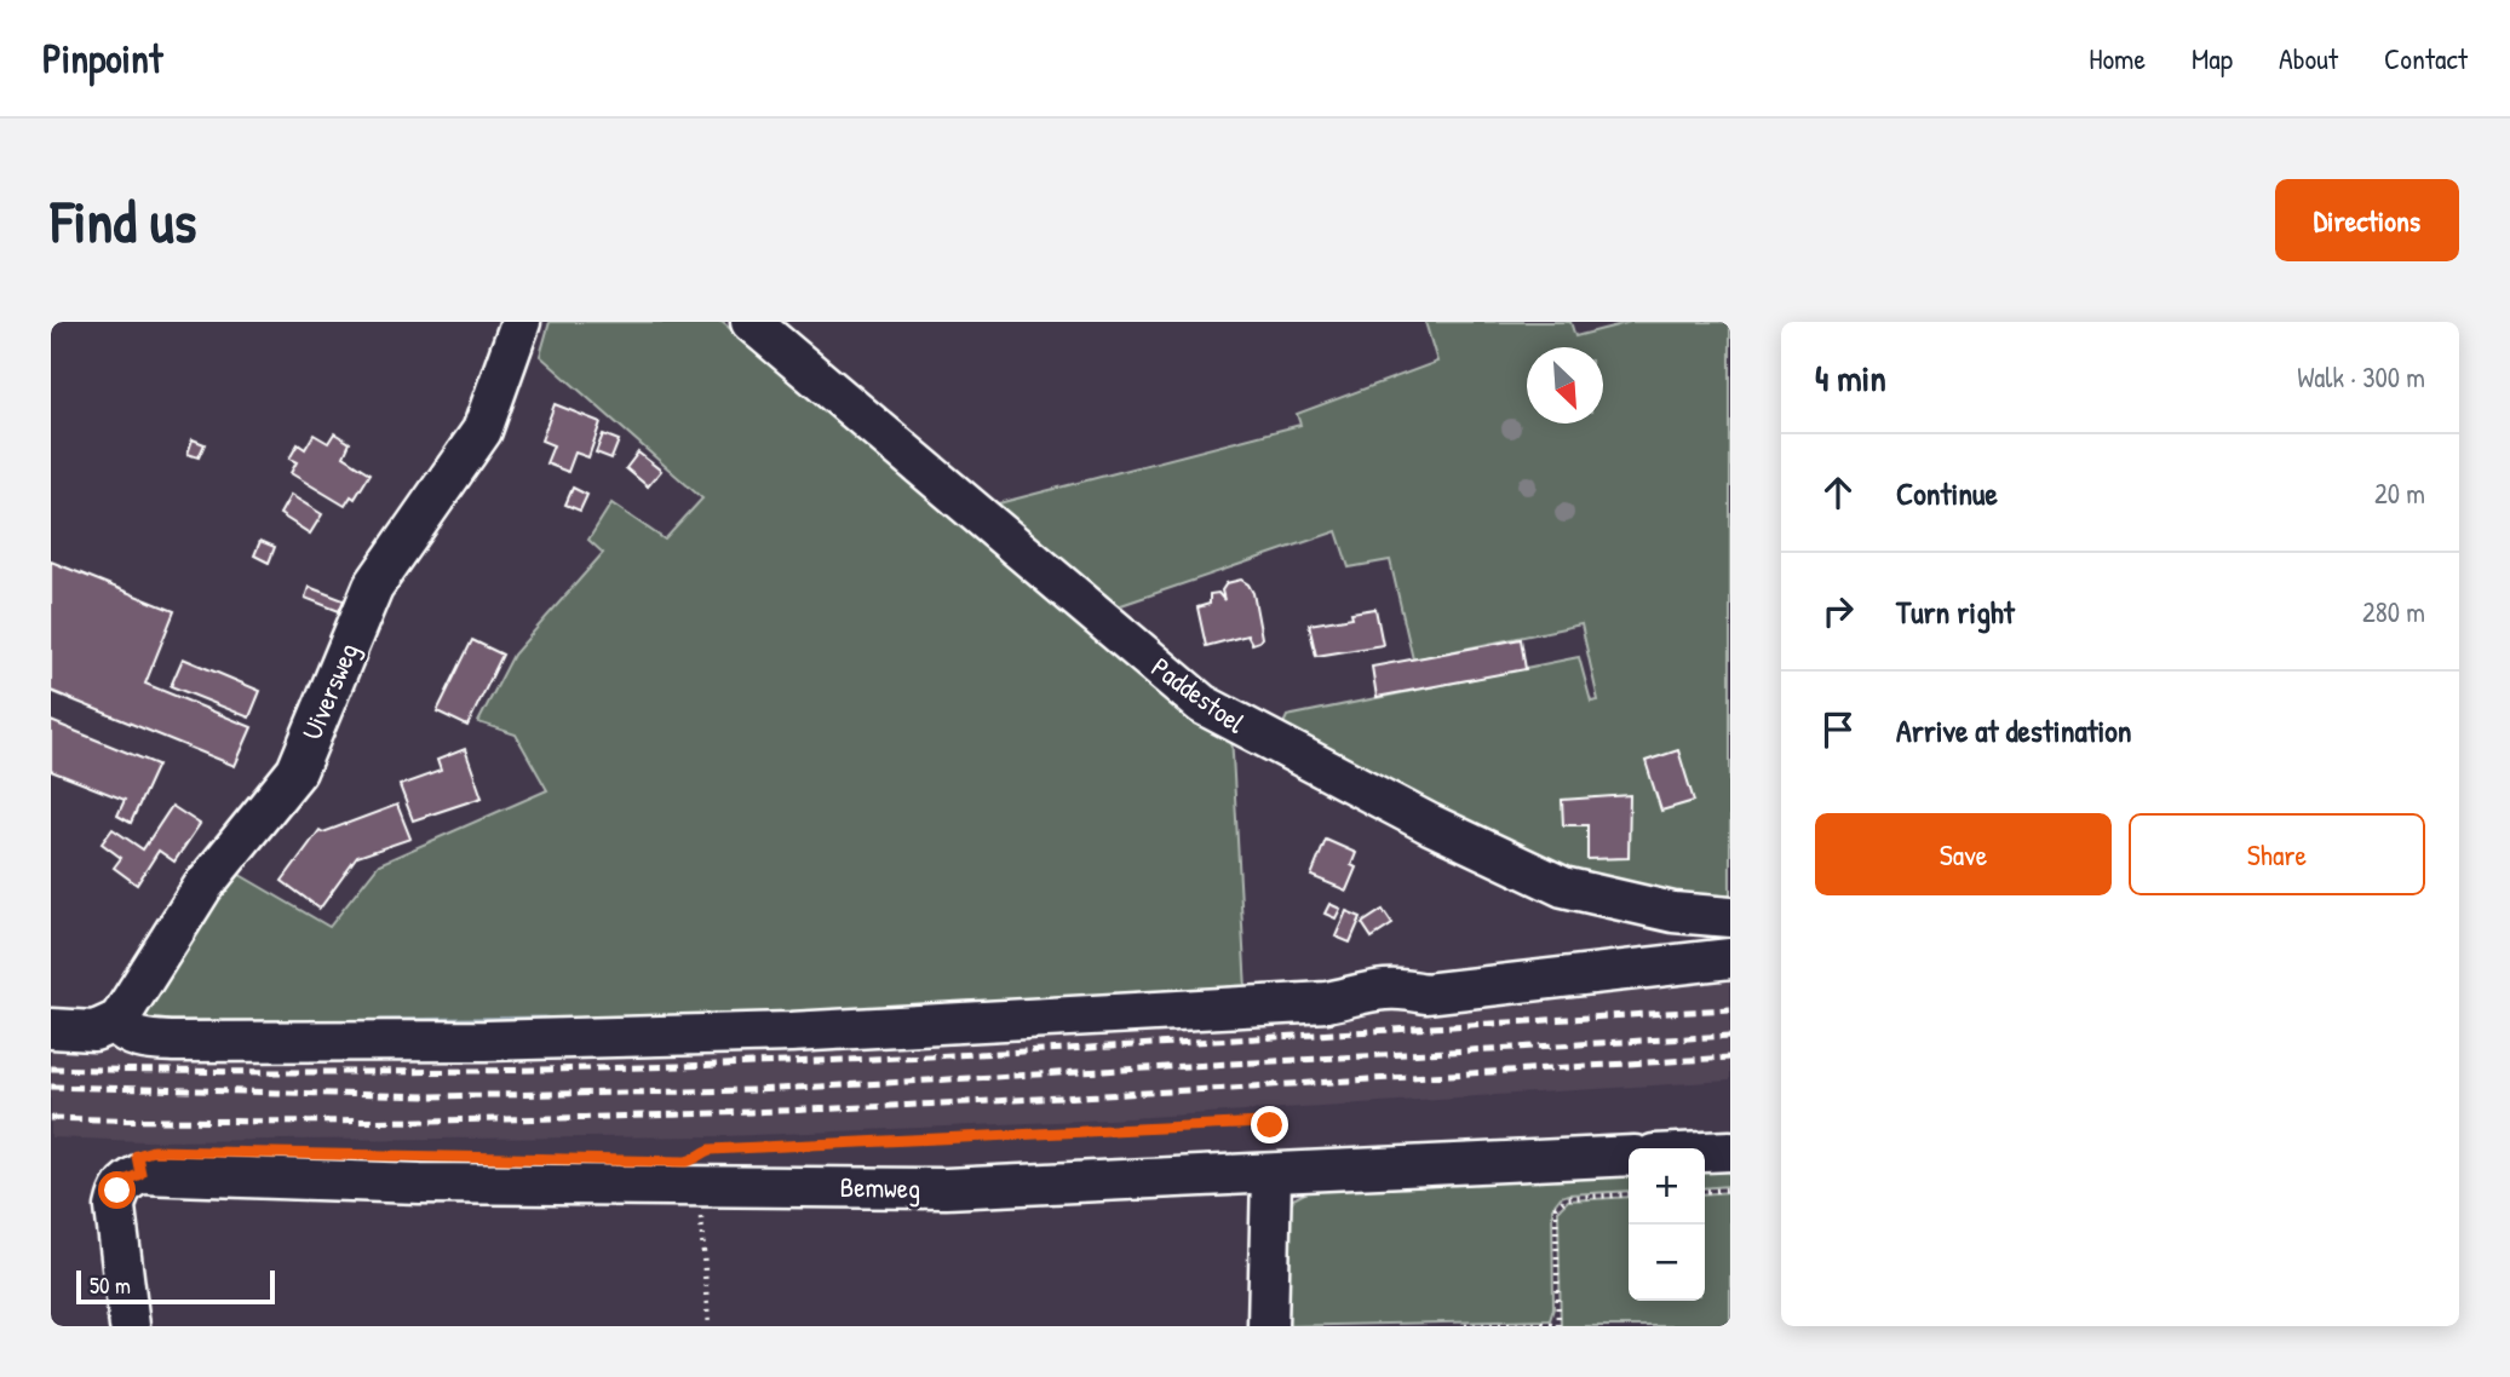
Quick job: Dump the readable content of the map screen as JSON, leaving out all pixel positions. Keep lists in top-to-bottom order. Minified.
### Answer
{"streets":{"street":["Uiversweg","Paddestoel","Bemweg"]},"scale_bar":"50 m","north":"bottom right","page":{"header":"Pinpoint","nav":["Home","Map","About","Contact"],"buttons":["Directions",["Save","Share"]],"title":"Find us","heading":["4 min","Walk · 300 m"],"list":[["Continue","20 m"],["Turn right","280 m"],"Arrive at destination"],"map_buttons":["+","−"],"scale":"50 m"}}
